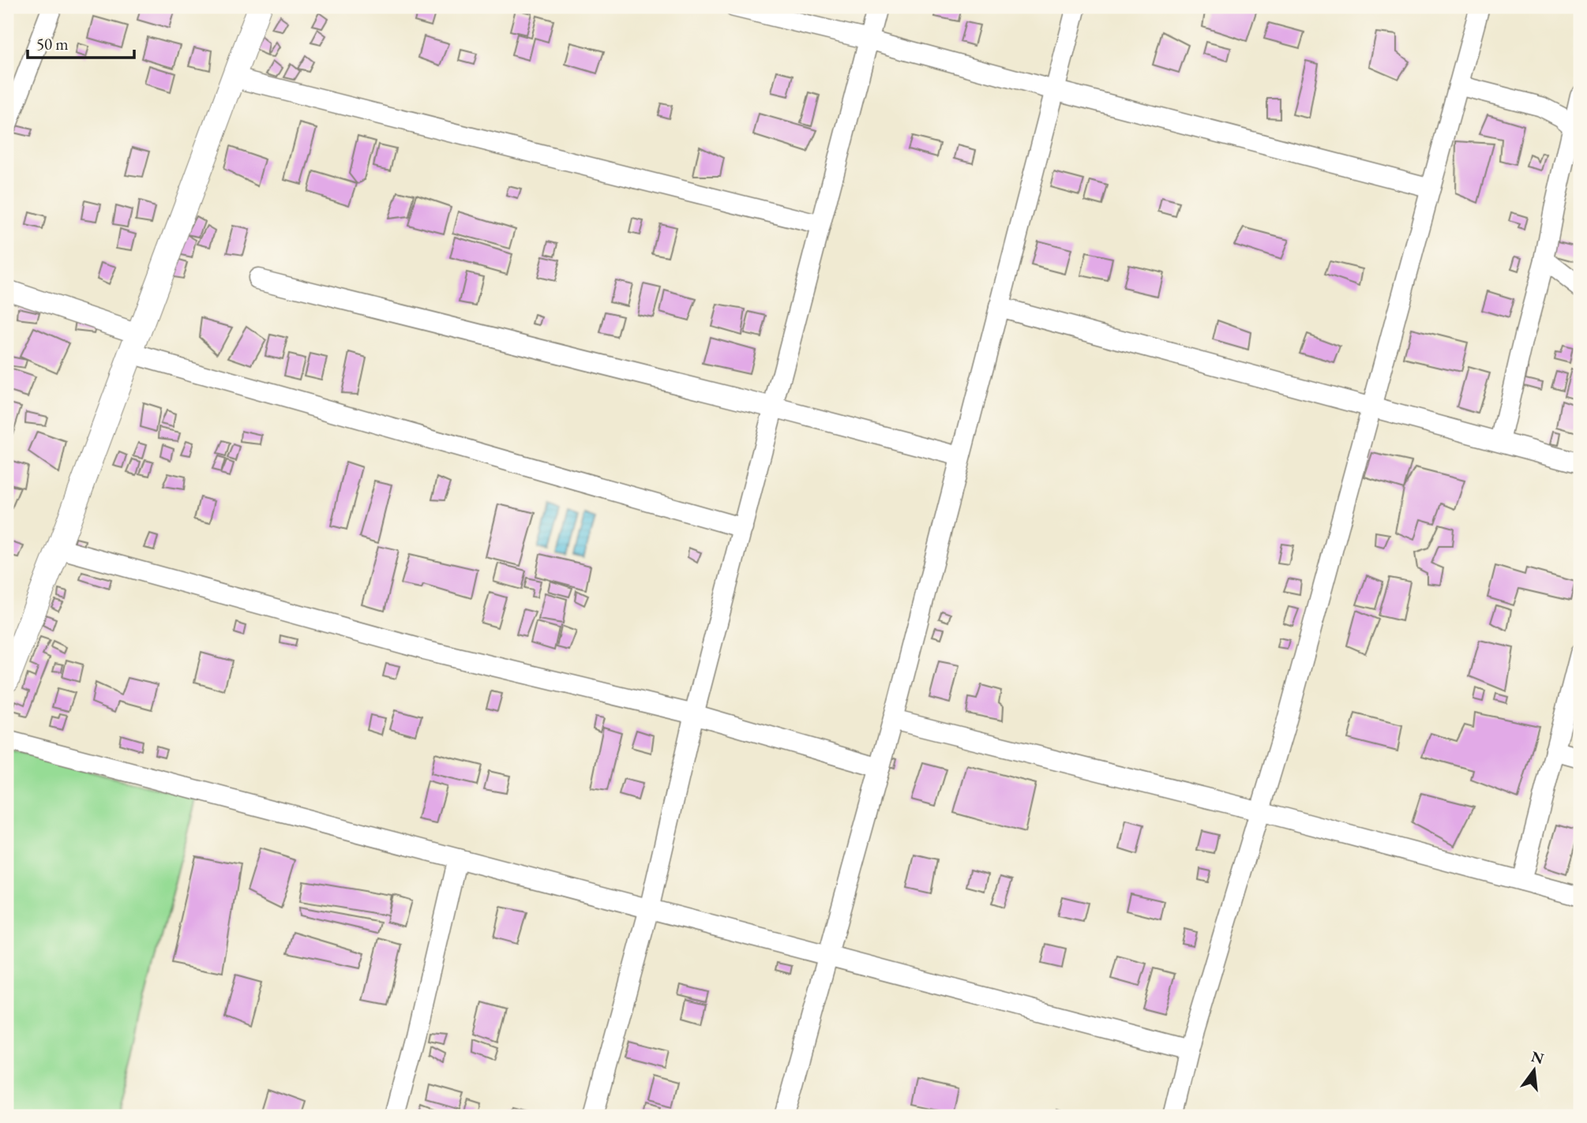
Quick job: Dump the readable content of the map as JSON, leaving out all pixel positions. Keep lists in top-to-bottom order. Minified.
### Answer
{"scale_bar":"50 m","north":"top"}
